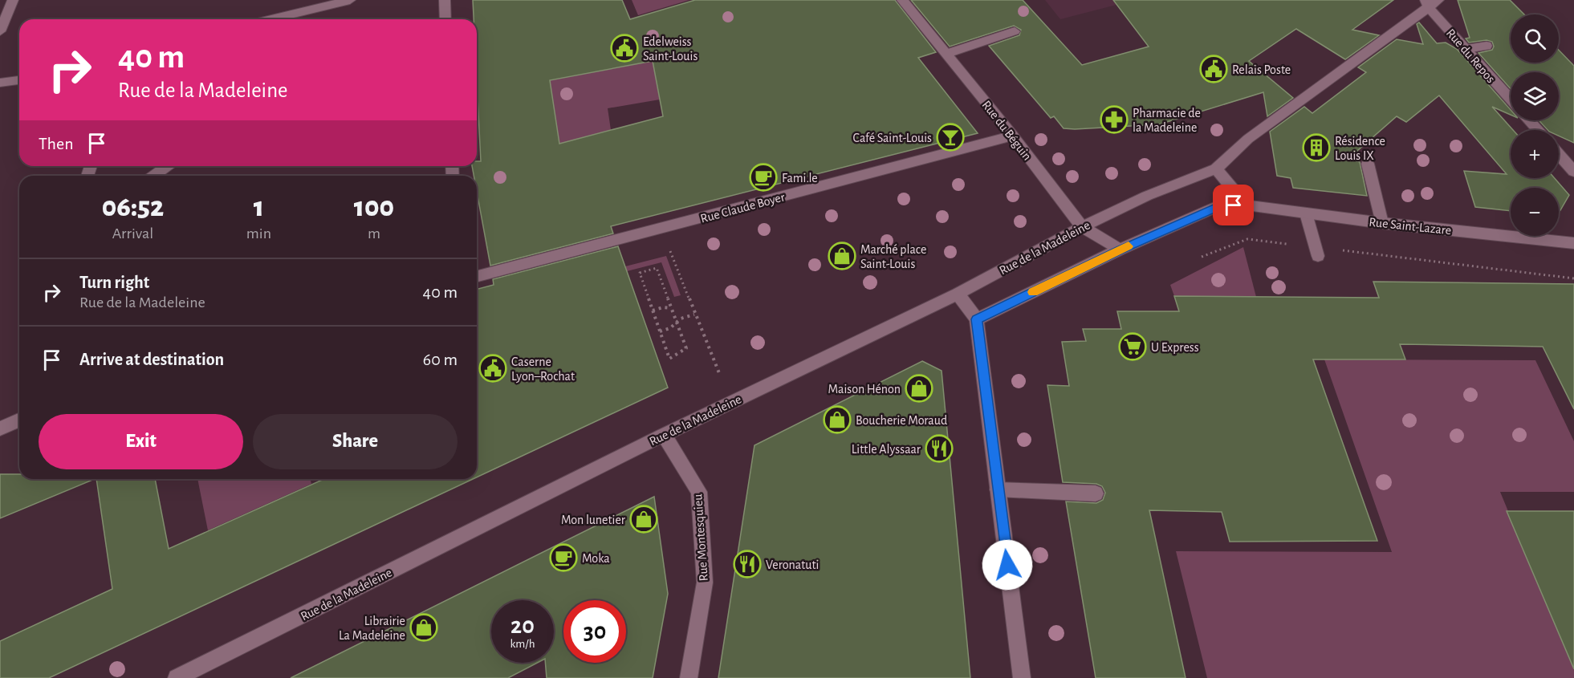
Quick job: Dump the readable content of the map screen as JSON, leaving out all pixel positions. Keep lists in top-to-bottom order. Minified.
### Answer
{"streets":{"street":["Rue du Repos","Rue du Béguin","Rue Claude Boyer","Rue Saint-Lazare","Rue de la Madeleine","Rue Montesquieu"]},"crossings":[["Rue du Repos","Rue de la Madeleine"],["Rue du Béguin","Rue Claude Boyer"],["Rue du Béguin","Rue de la Madeleine"],["Rue de la Madeleine","Rue Montesquieu"]],"places":{"public building":["Edelweiss Saint-Louis","Relais Poste","Caserne Lyon–Rochat"],"pharmacy":["Pharmacie de la Madeleine"],"bar":["Café Saint-Louis"],"building":["Résidence Louis IX"],"cafe":["Fami.le","Moka"],"shop":["Marché place Saint-Louis","Maison Hénon","Boucherie Moraud","Mon lunetier","Librairie La Madeleine"],"supermarket":["U Express"],"restaurant":["Little Alyssaar","Veronatuti"]},"page":{"map_buttons":["+","−"],"turn":["40 m","Rue de la Madeleine"],"then":"Then","eta":["06:52","Arrival","1","min","100","m"],"list":[{"name":"Turn right","note":"Rue de la Madeleine","value":"40 m"},{"name":"Arrive at destination","value":"60 m"}],"buttons":["Exit","Share"],"speed":"20 km/h","limit":"30"}}
